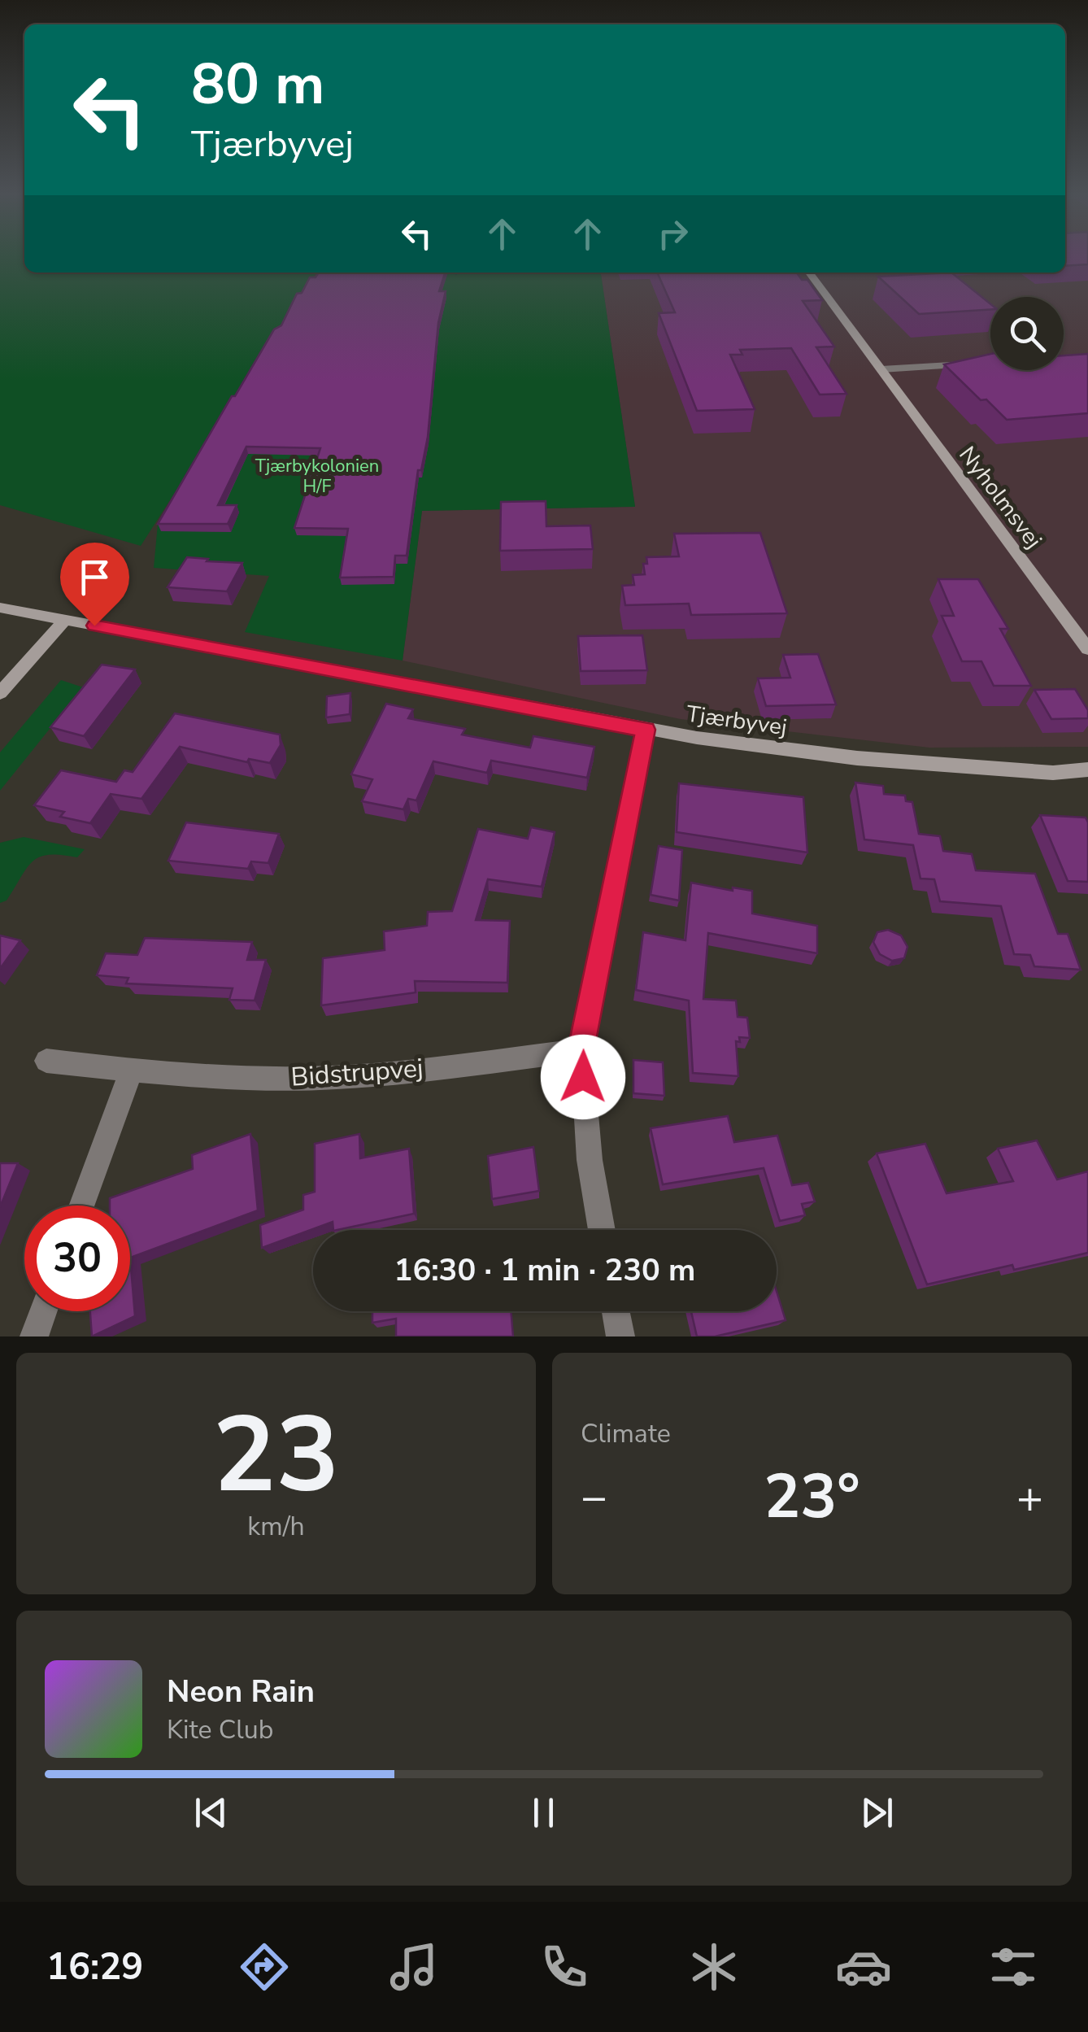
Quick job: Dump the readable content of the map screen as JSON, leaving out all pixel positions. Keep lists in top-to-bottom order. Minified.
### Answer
{"streets":{"street":["Nyholmsvej","Tjærbyvej","Bidstrupvej"]},"parks":["Tjærbykolonien H/F"],"page":{"turn":["80 m","Tjærbyvej"],"limit":"30","trip":"16:30 · 1 min · 230 m","tile":[["23","km/h"],"Climate"],"heat":["−","23°","+"],"song":["Neon Rain","Kite Club"],"tabs":"16:29"}}
